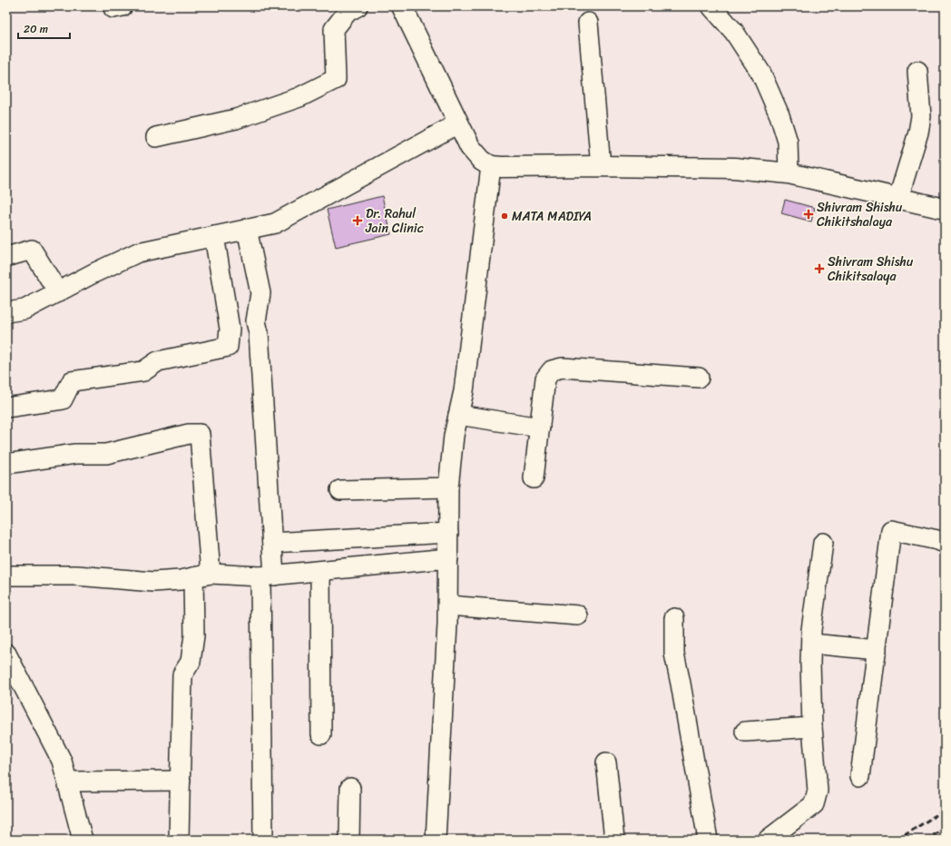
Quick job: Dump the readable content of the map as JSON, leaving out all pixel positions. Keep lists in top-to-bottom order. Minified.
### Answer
{"places":{"health":["Shivram Shishu Chikitshalaya","Dr. Rahul Jain Clinic","Shivram Shishu Chikitsalaya"],"other":["MATA MADIYA"]},"scale_bar":"20 m"}
